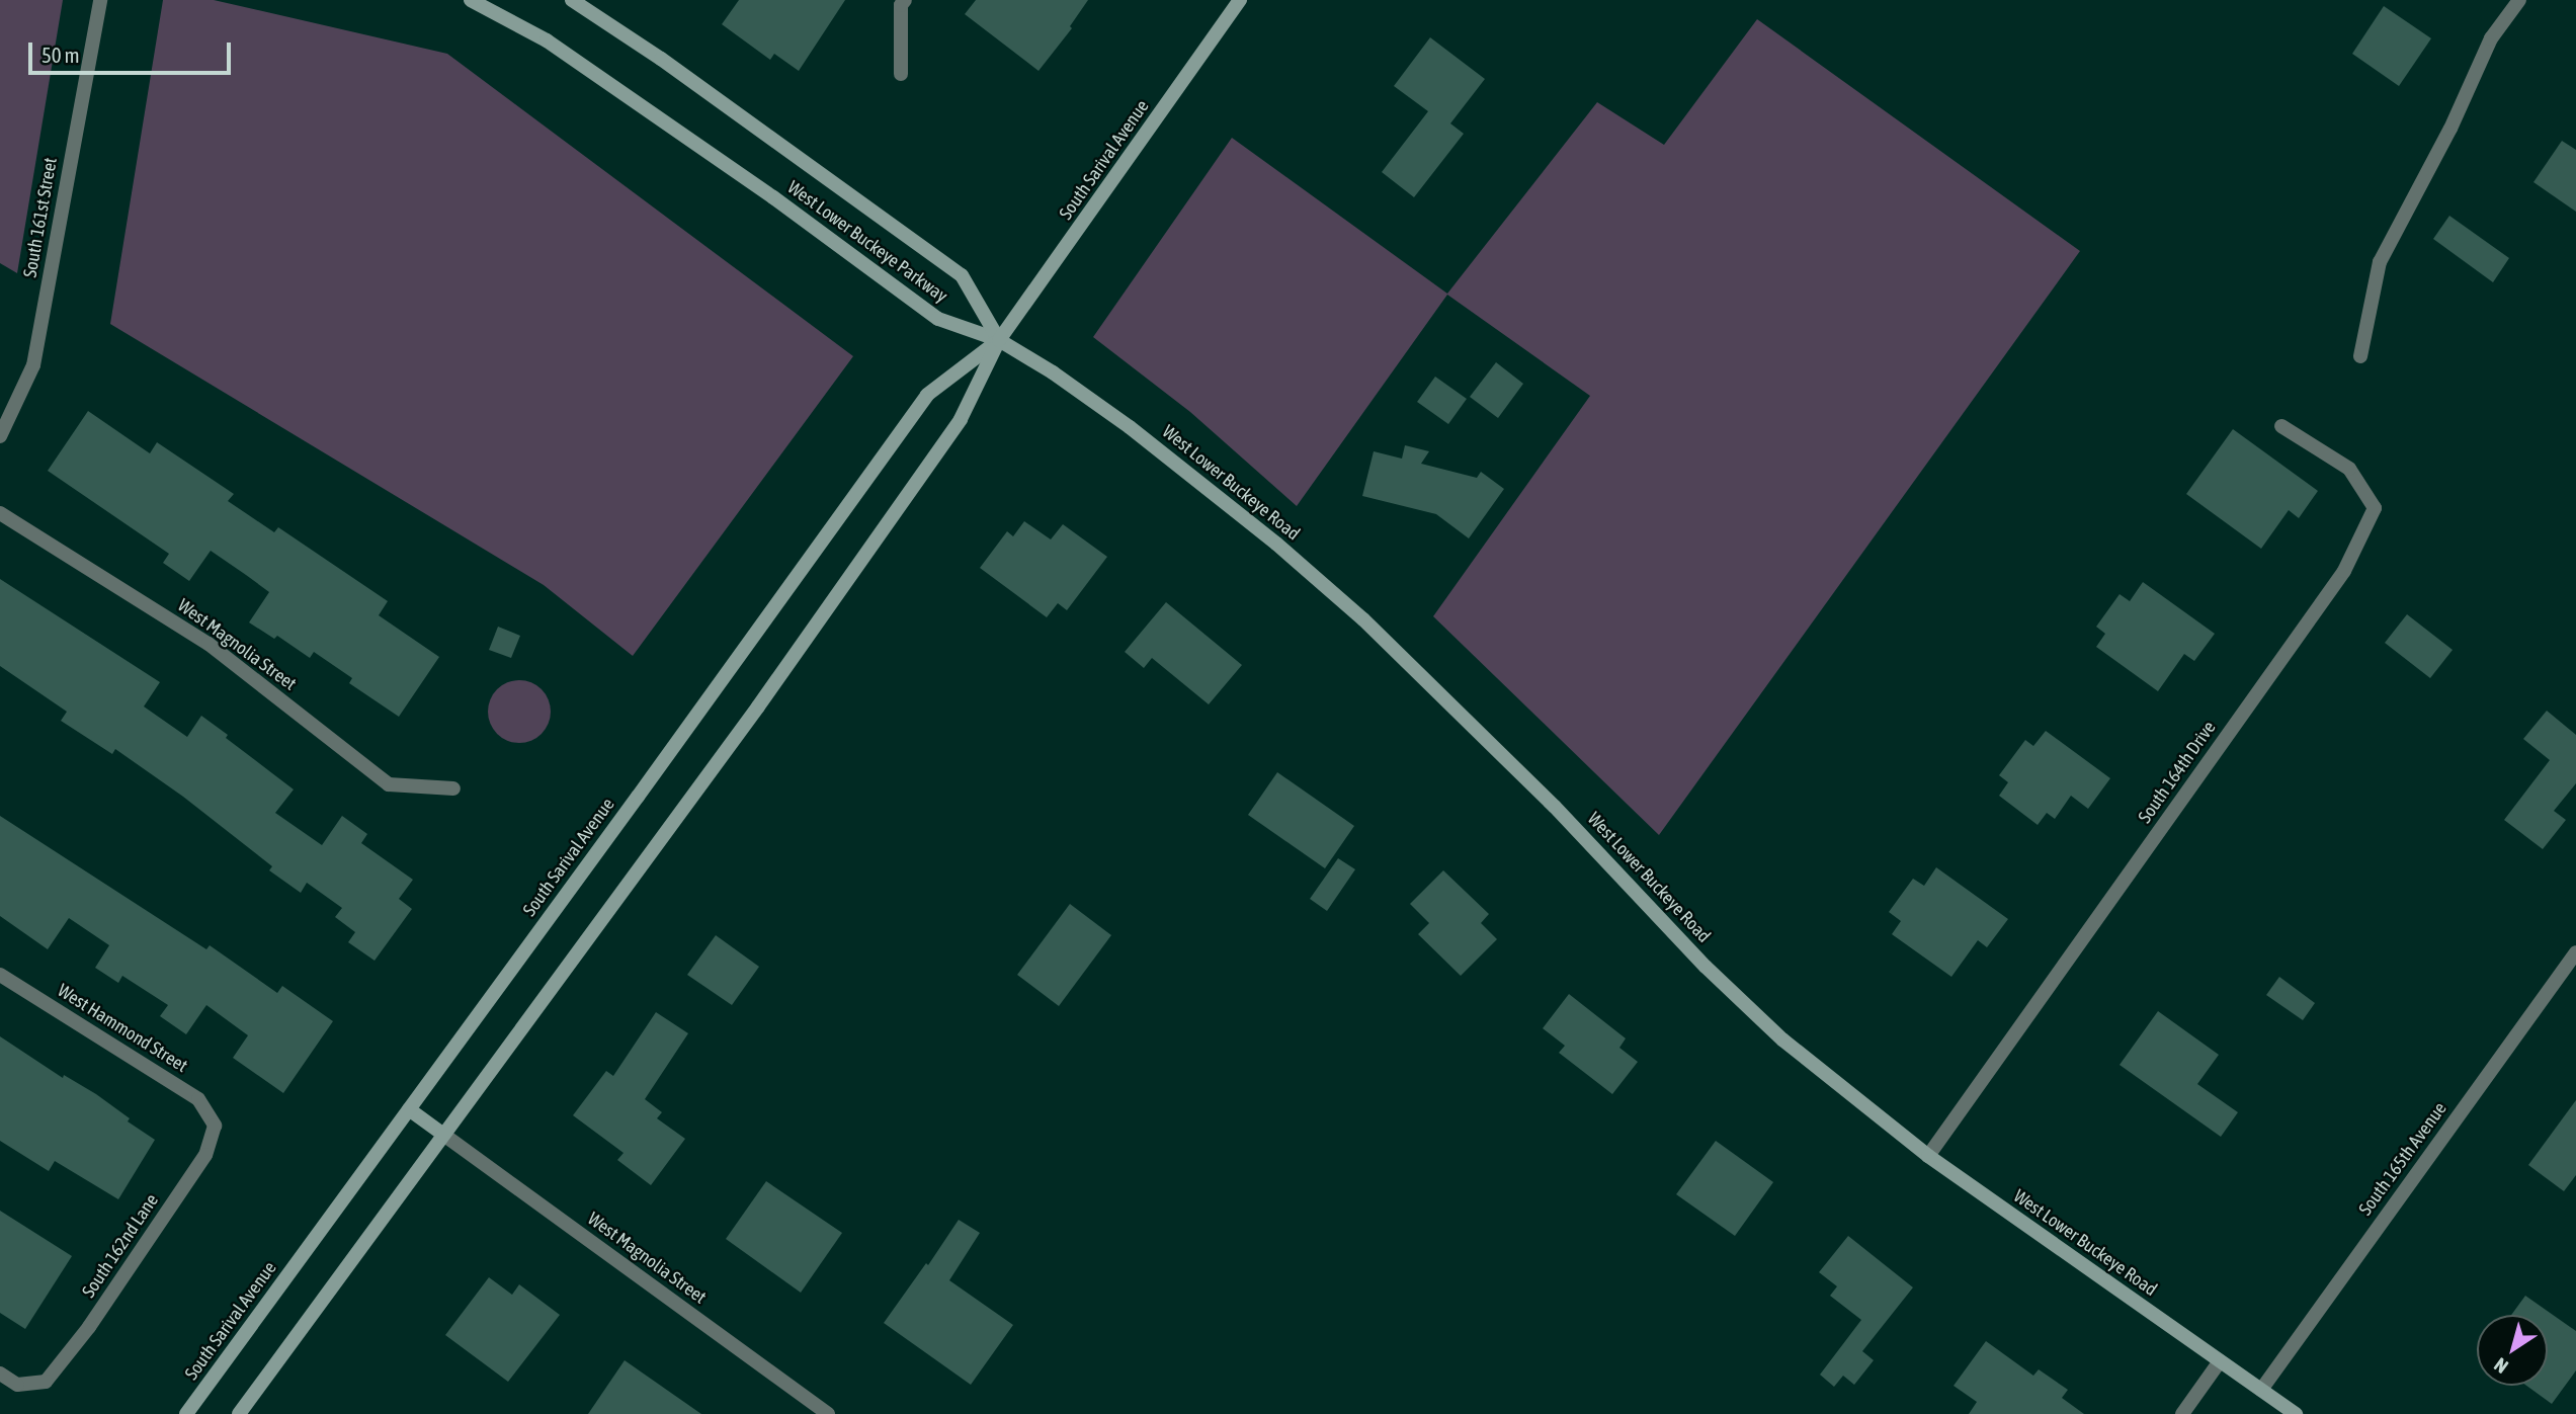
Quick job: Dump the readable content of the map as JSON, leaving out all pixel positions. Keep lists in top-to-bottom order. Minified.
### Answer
{"streets":{"main road":["South Sarival Avenue","West Lower Buckeye Parkway","West Lower Buckeye Road"],"street":["South 161st Street","West Magnolia Street","South 164th Drive","West Hammond Street","South 165th Avenue","South 162nd Lane"]},"crossings":[["South Sarival Avenue","West Lower Buckeye Parkway"],["South Sarival Avenue","West Lower Buckeye Road"],["South Sarival Avenue","West Magnolia Street"],["West Lower Buckeye Parkway","West Lower Buckeye Road"],["West Lower Buckeye Road","South 164th Drive"],["West Lower Buckeye Road","South 165th Avenue"],["West Hammond Street","South 162nd Lane"]],"scale_bar":"50 m","north":"bottom left"}
